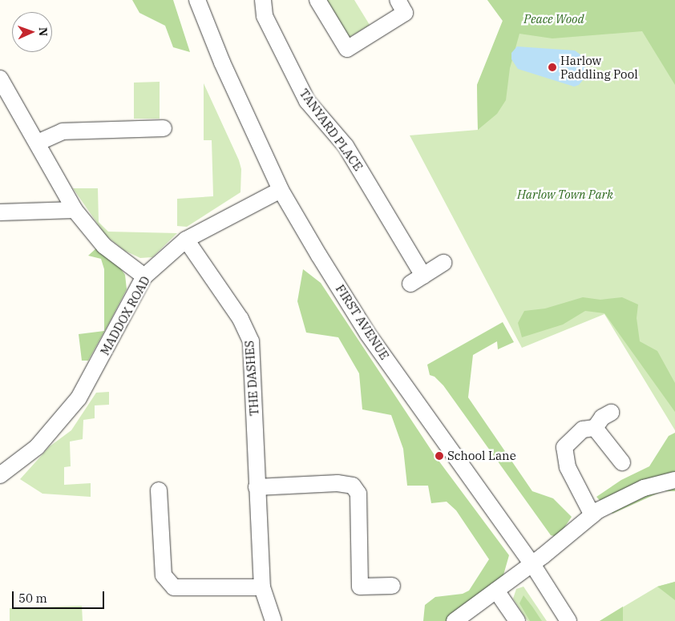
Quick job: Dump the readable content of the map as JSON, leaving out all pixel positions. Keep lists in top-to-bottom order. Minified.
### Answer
{"streets":{"street":["TANYARD PLACE","MADDOX ROAD","FIRST AVENUE","THE DASHES"]},"crossings":[["MADDOX ROAD","FIRST AVENUE"],["MADDOX ROAD","THE DASHES"]],"parks":["Peace Wood","Harlow Town Park"],"places":["Harlow Paddling Pool","School Lane"],"scale_bar":"50 m","north":"right"}
